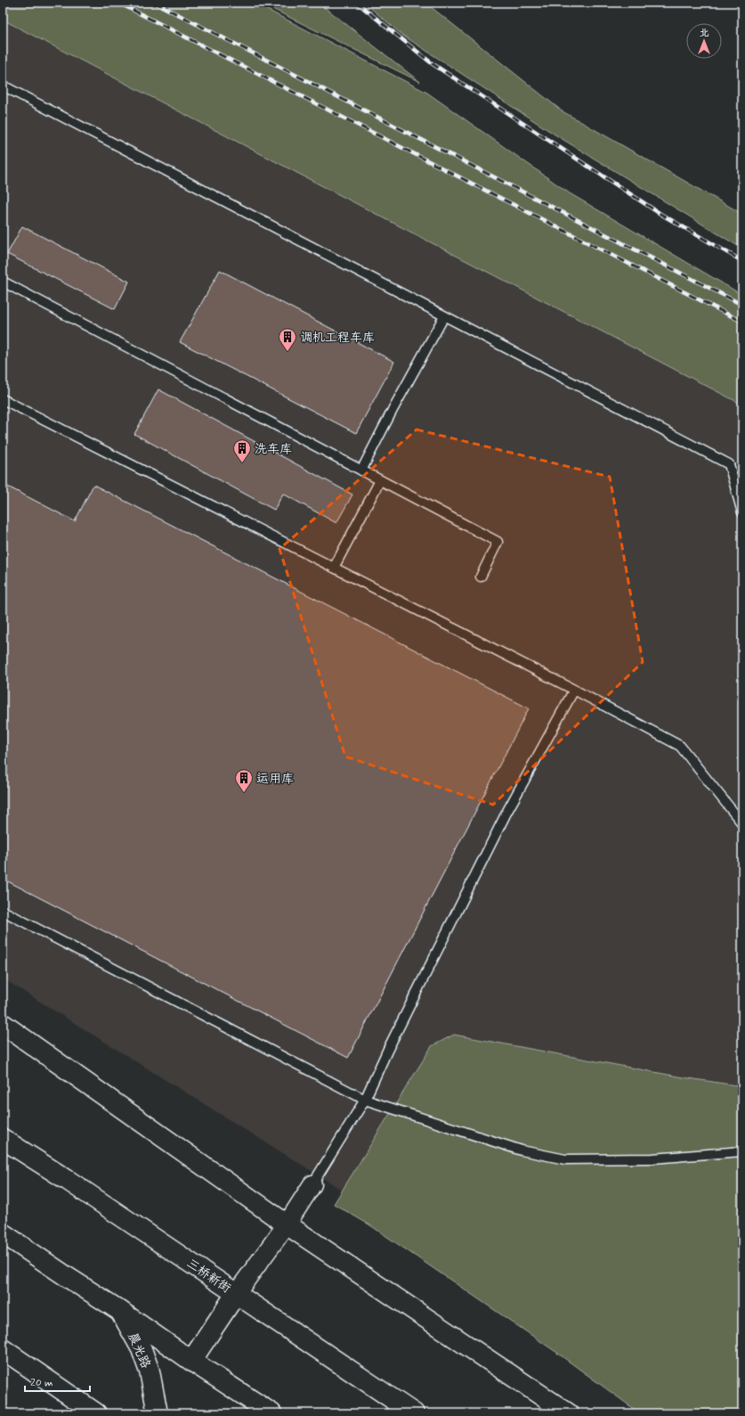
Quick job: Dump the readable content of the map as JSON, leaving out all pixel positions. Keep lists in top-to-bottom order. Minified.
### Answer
{"streets":{"main road":["三桥新街","晨光路"]},"places":{"building":["调机工程车库","洗车库","运用库"]},"scale_bar":"20 m","north":"top"}
